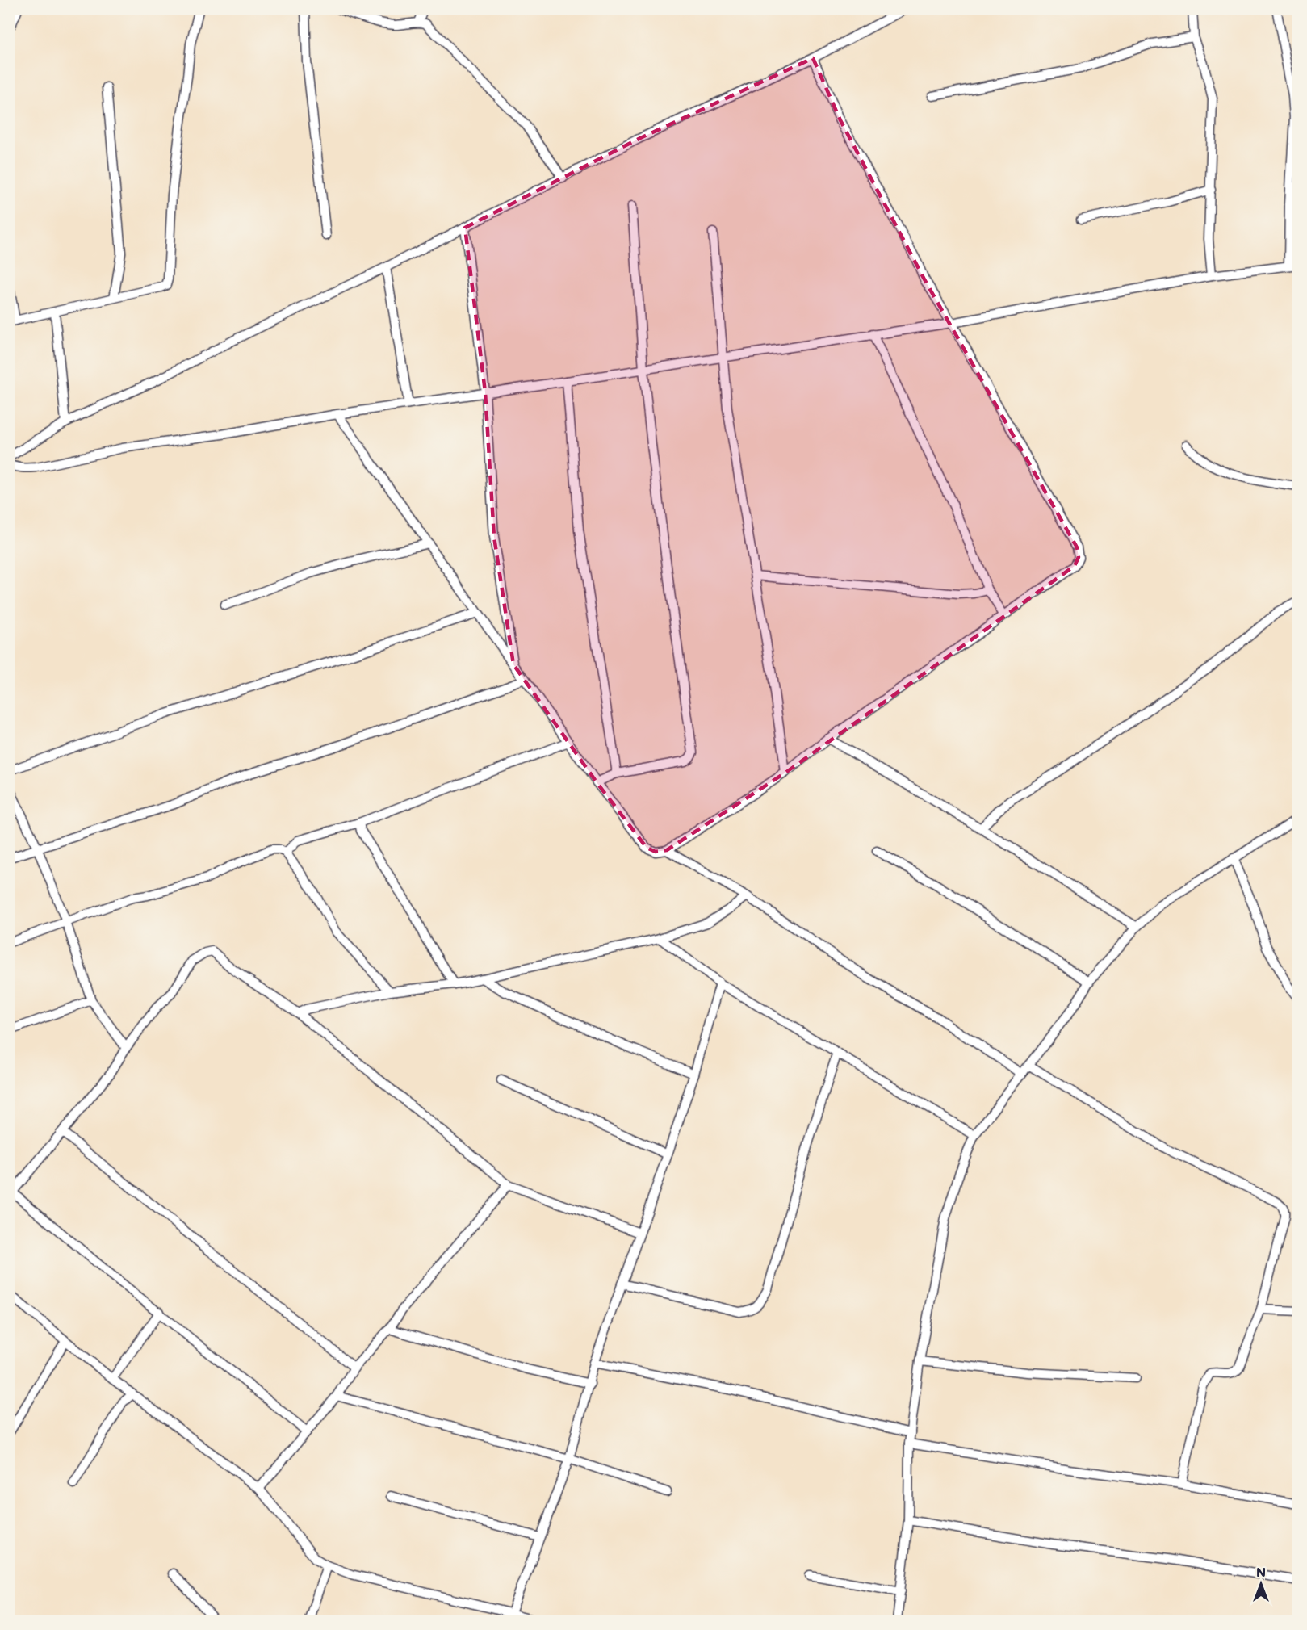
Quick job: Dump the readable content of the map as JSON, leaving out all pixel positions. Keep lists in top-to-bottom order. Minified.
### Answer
{"north":"top"}
